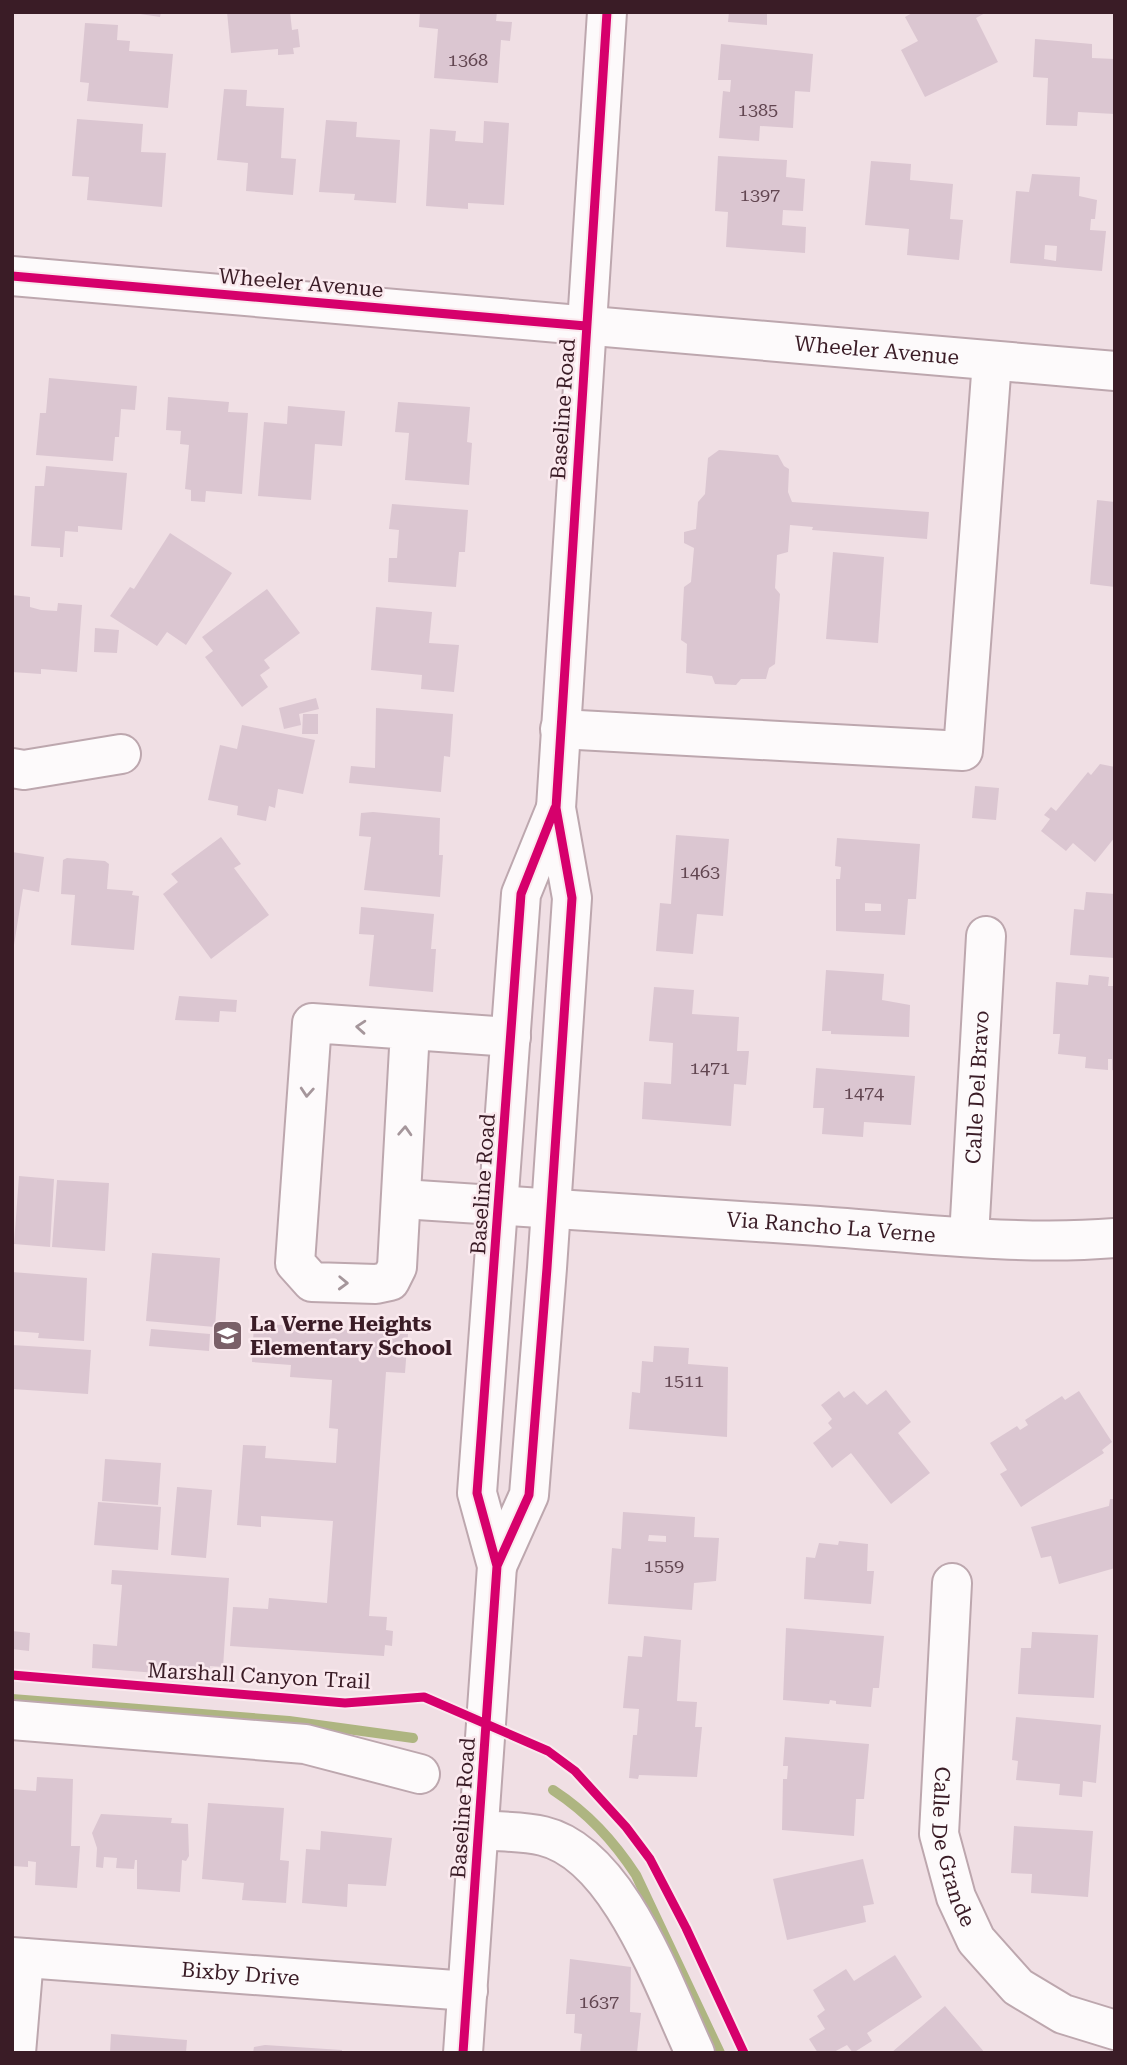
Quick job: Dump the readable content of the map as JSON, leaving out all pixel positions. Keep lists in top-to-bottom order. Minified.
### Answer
{"streets":{"main road":["Wheeler Avenue","Baseline Road","Calle Del Bravo","Via Rancho La Verne","Calle De Grande","Bixby Drive"],"cycle path":["Marshall Canyon Trail"]},"crossings":[["Wheeler Avenue","Baseline Road"],["Baseline Road","Via Rancho La Verne"],["Baseline Road","Bixby Drive"],["Calle Del Bravo","Via Rancho La Verne"]],"places":{"school or university":["La Verne Heights Elementary School"]},"house_numbers":["1368","1385","1397","1463","1471","1474","1511","1559","1637"]}
